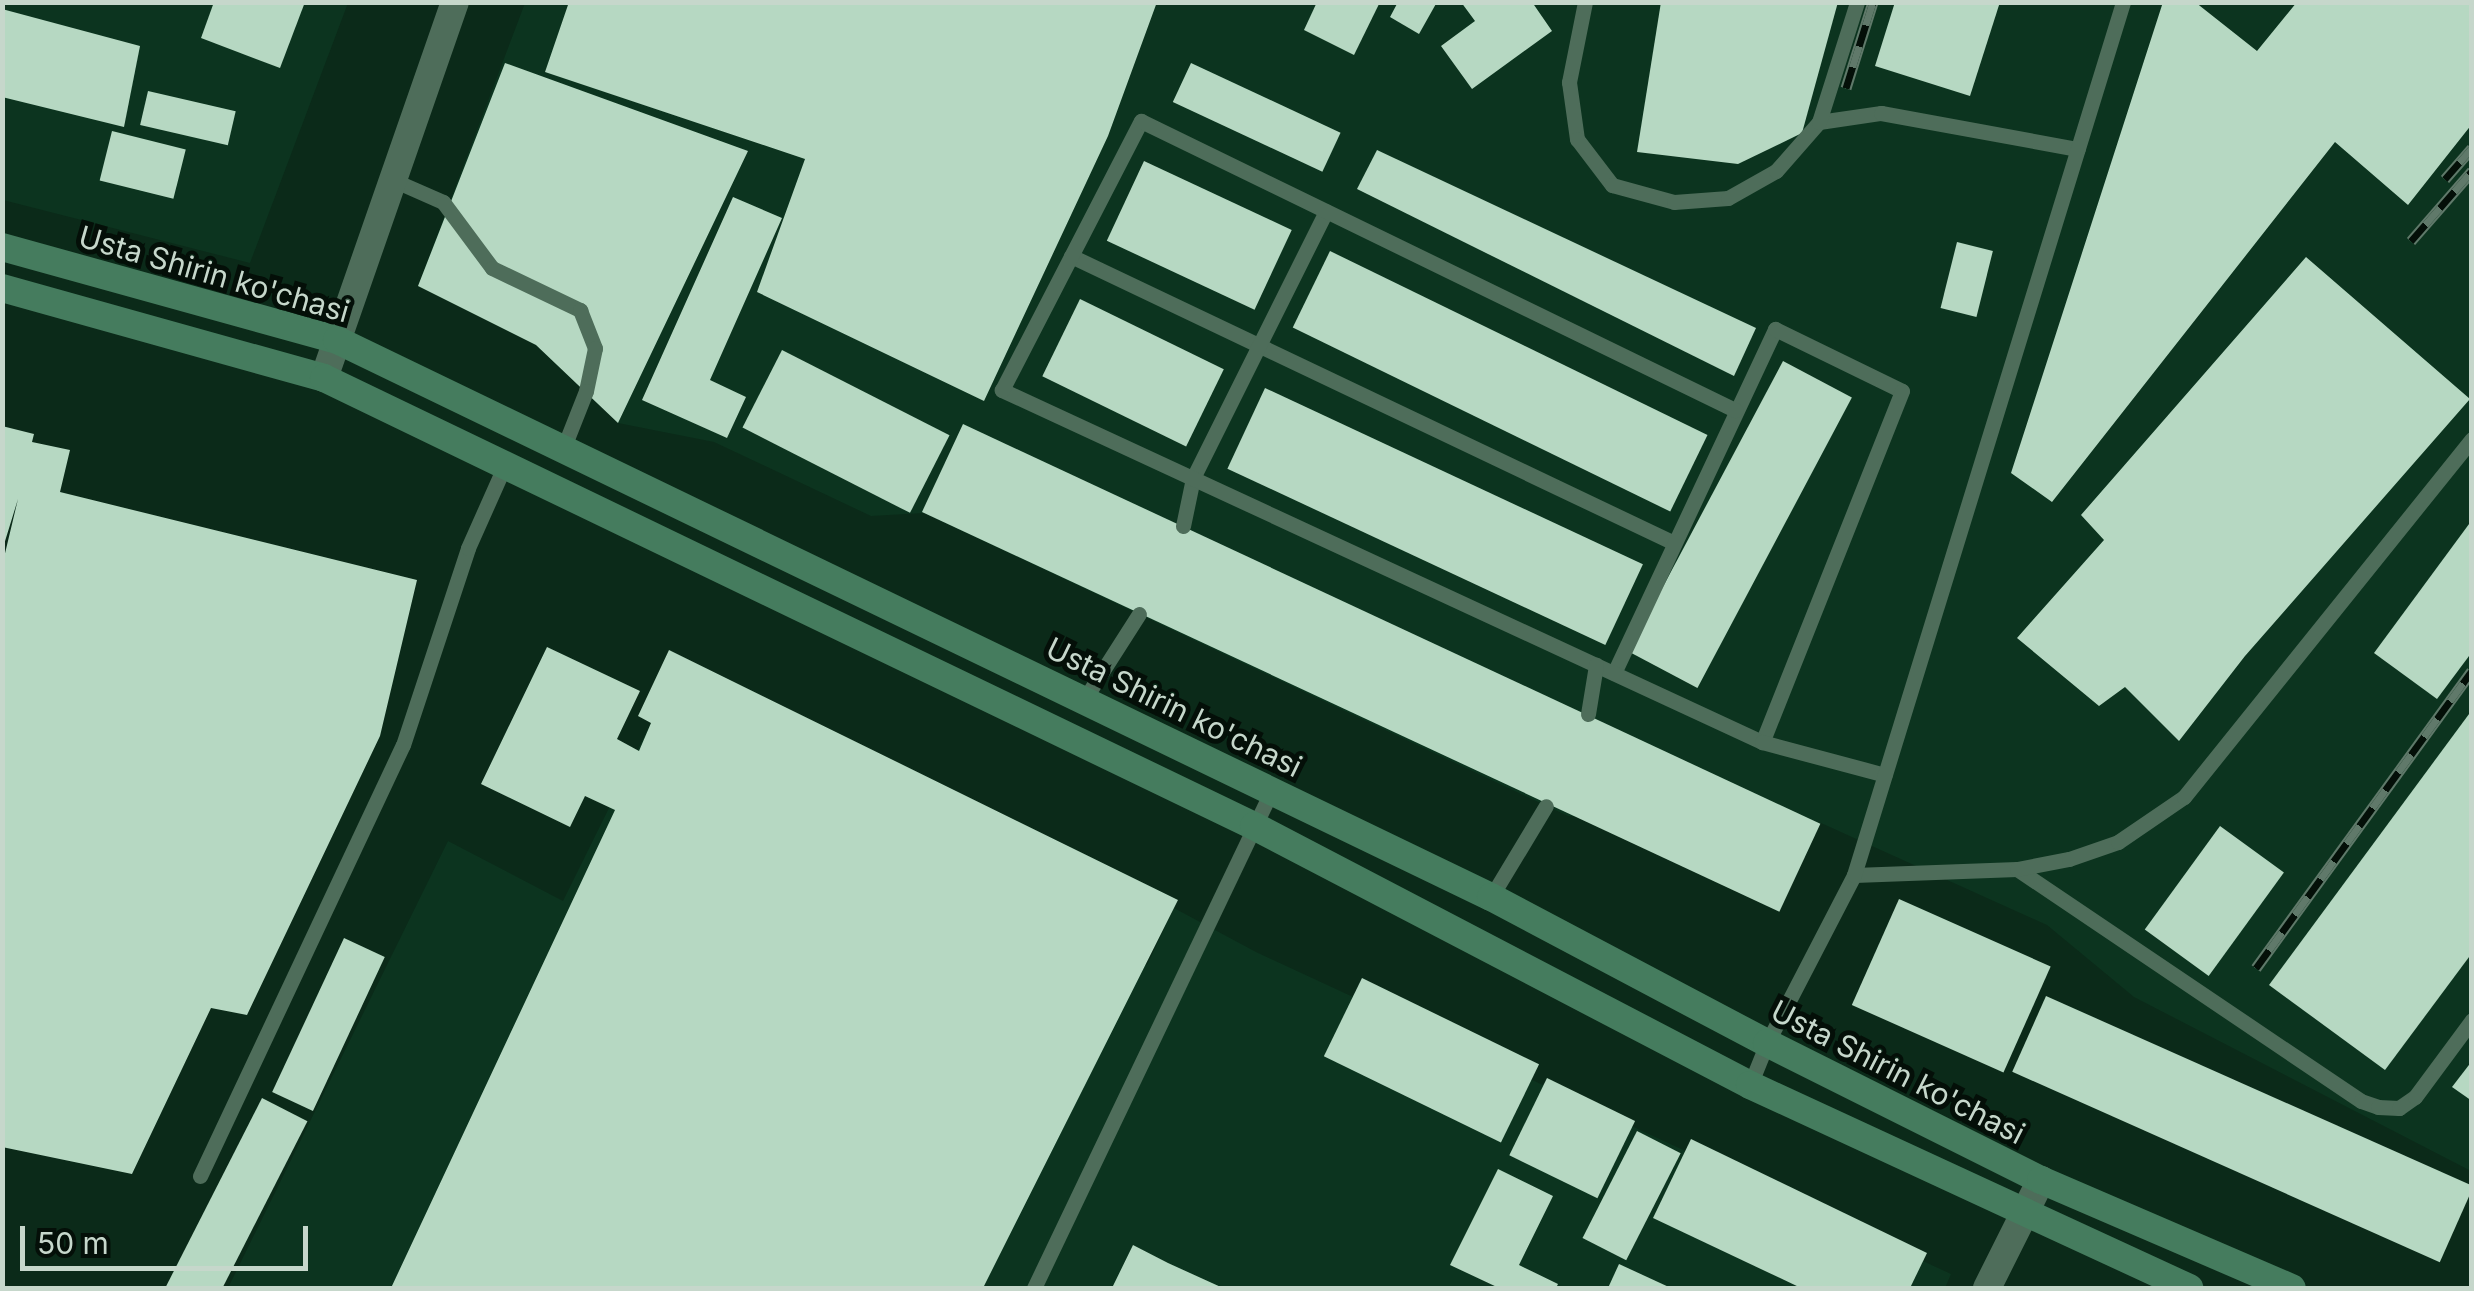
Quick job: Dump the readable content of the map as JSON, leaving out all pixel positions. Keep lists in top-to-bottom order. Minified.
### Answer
{"streets":{"main road":["Usta Shirin ko'chasi"]},"scale_bar":"50 m"}
